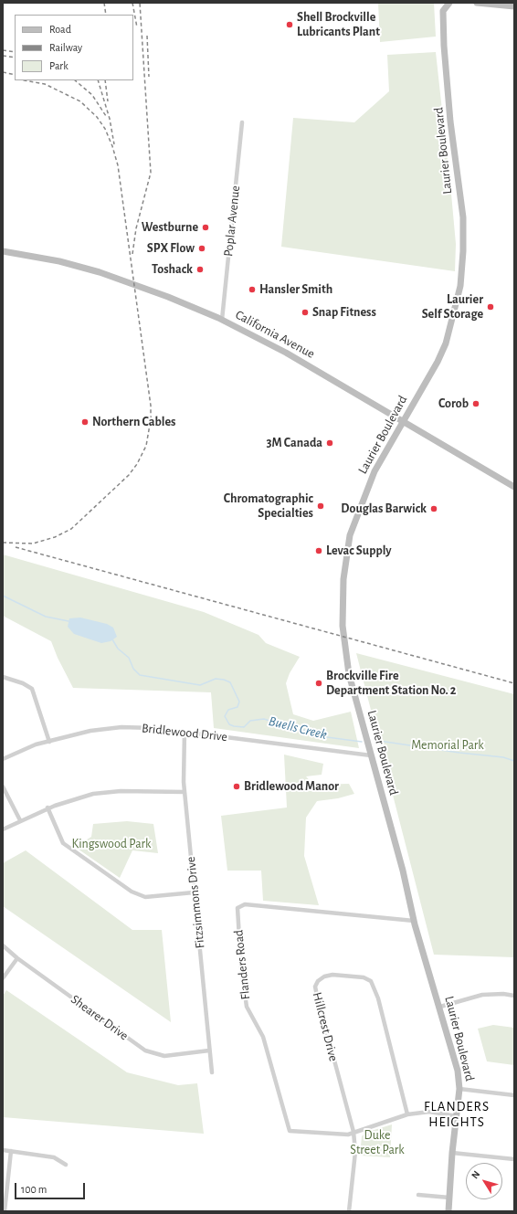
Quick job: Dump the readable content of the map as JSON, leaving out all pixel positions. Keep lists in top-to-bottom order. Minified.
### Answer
{"streets":{"street":["Laurier Boulevard","Poplar Avenue","California Avenue","Bridlewood Drive","Fitzsimmons Drive","Flanders Road","Shearer Drive","Hillcrest Drive"]},"crossings":[["Laurier Boulevard","California Avenue"],["Laurier Boulevard","Bridlewood Drive"],["Laurier Boulevard","Flanders Road"],["Poplar Avenue","California Avenue"],["Bridlewood Drive","Fitzsimmons Drive"],["Fitzsimmons Drive","Shearer Drive"],["Flanders Road","Hillcrest Drive"]],"districts":["FLANDERS HEIGHTS"],"water":["Buells Creek"],"parks":["Memorial Park","Kingswood Park","Duke Street Park"],"places":["Shell Brockville Lubricants Plant","Westburne","SPX Flow","Toshack","Hansler Smith","Laurier Self Storage","Snap Fitness","Corob","Northern Cables","3M Canada","Chromatographic Specialties","Douglas Barwick","Levac Supply","Brockville Fire Department Station No. 2","Bridlewood Manor"],"legend":["Road","Railway","Park"],"scale_bar":"100 m","north":"top left"}
